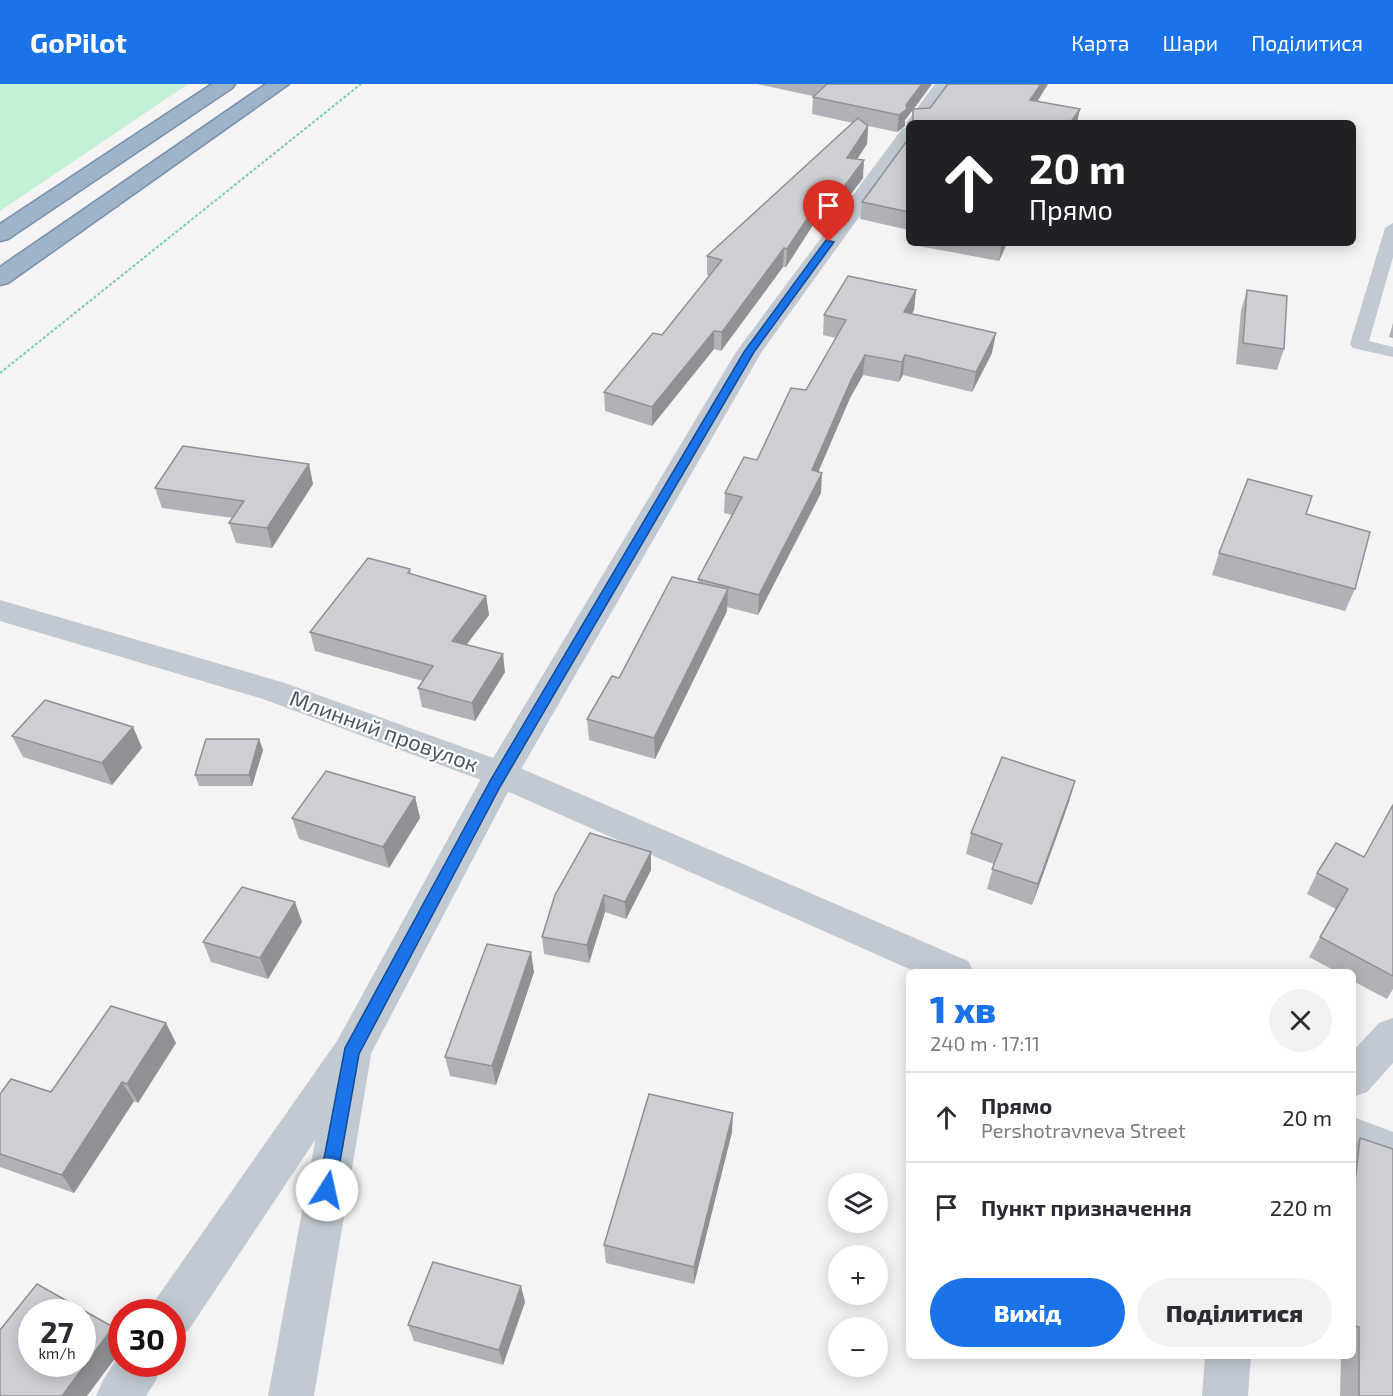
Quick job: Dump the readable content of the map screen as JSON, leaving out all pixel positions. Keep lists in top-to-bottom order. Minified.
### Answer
{"streets":{"street":["Млинний провулок"]},"page":{"header":"GoPilot","nav":["Карта","Шари","Поділитися"],"turn":["20 m","Прямо"],"heading":["1 хв","240 m · 17:11"],"list":[{"name":"Прямо","note":"Pershotravneva Street","value":"20 m"},{"name":"Пункт призначення","value":"220 m"}],"map_buttons":["+","−"],"buttons":["Вихід","Поділитися"],"speed":"27 km/h","limit":"30"}}
